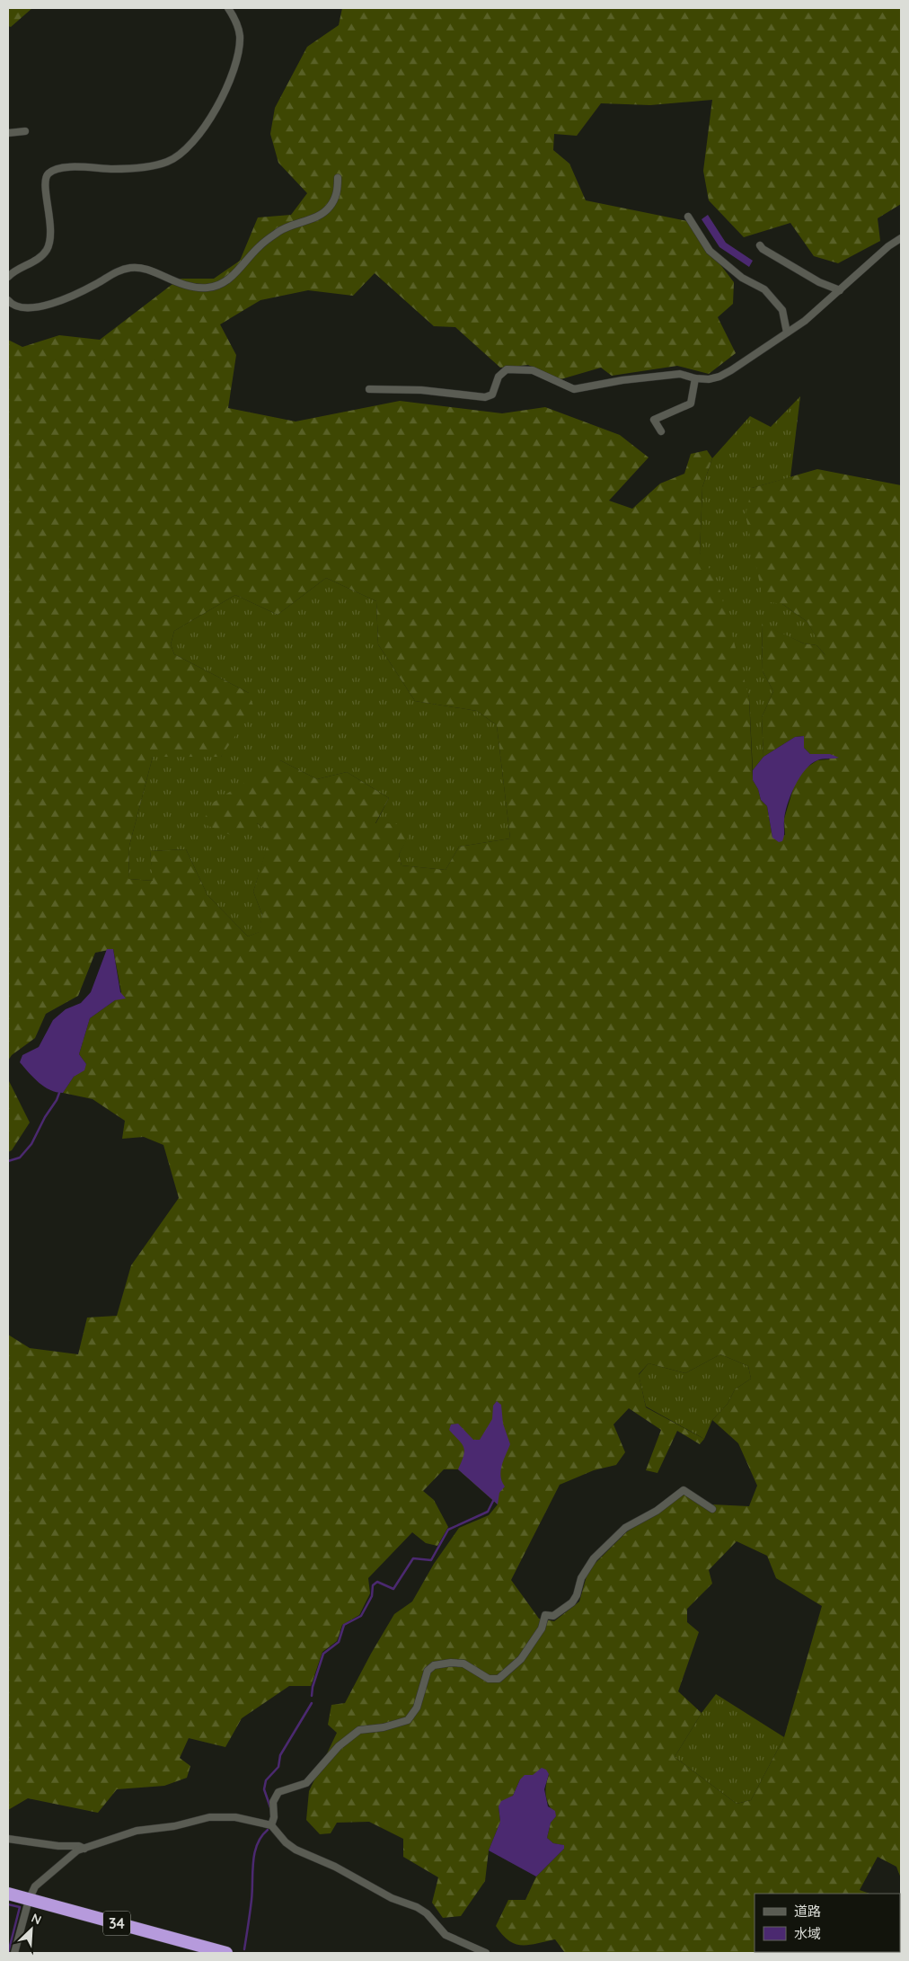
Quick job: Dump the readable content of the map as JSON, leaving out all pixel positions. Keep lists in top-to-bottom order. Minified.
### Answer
{"streets":{"highway":["34"]},"legend":["道路","水域"],"north":"top right"}
